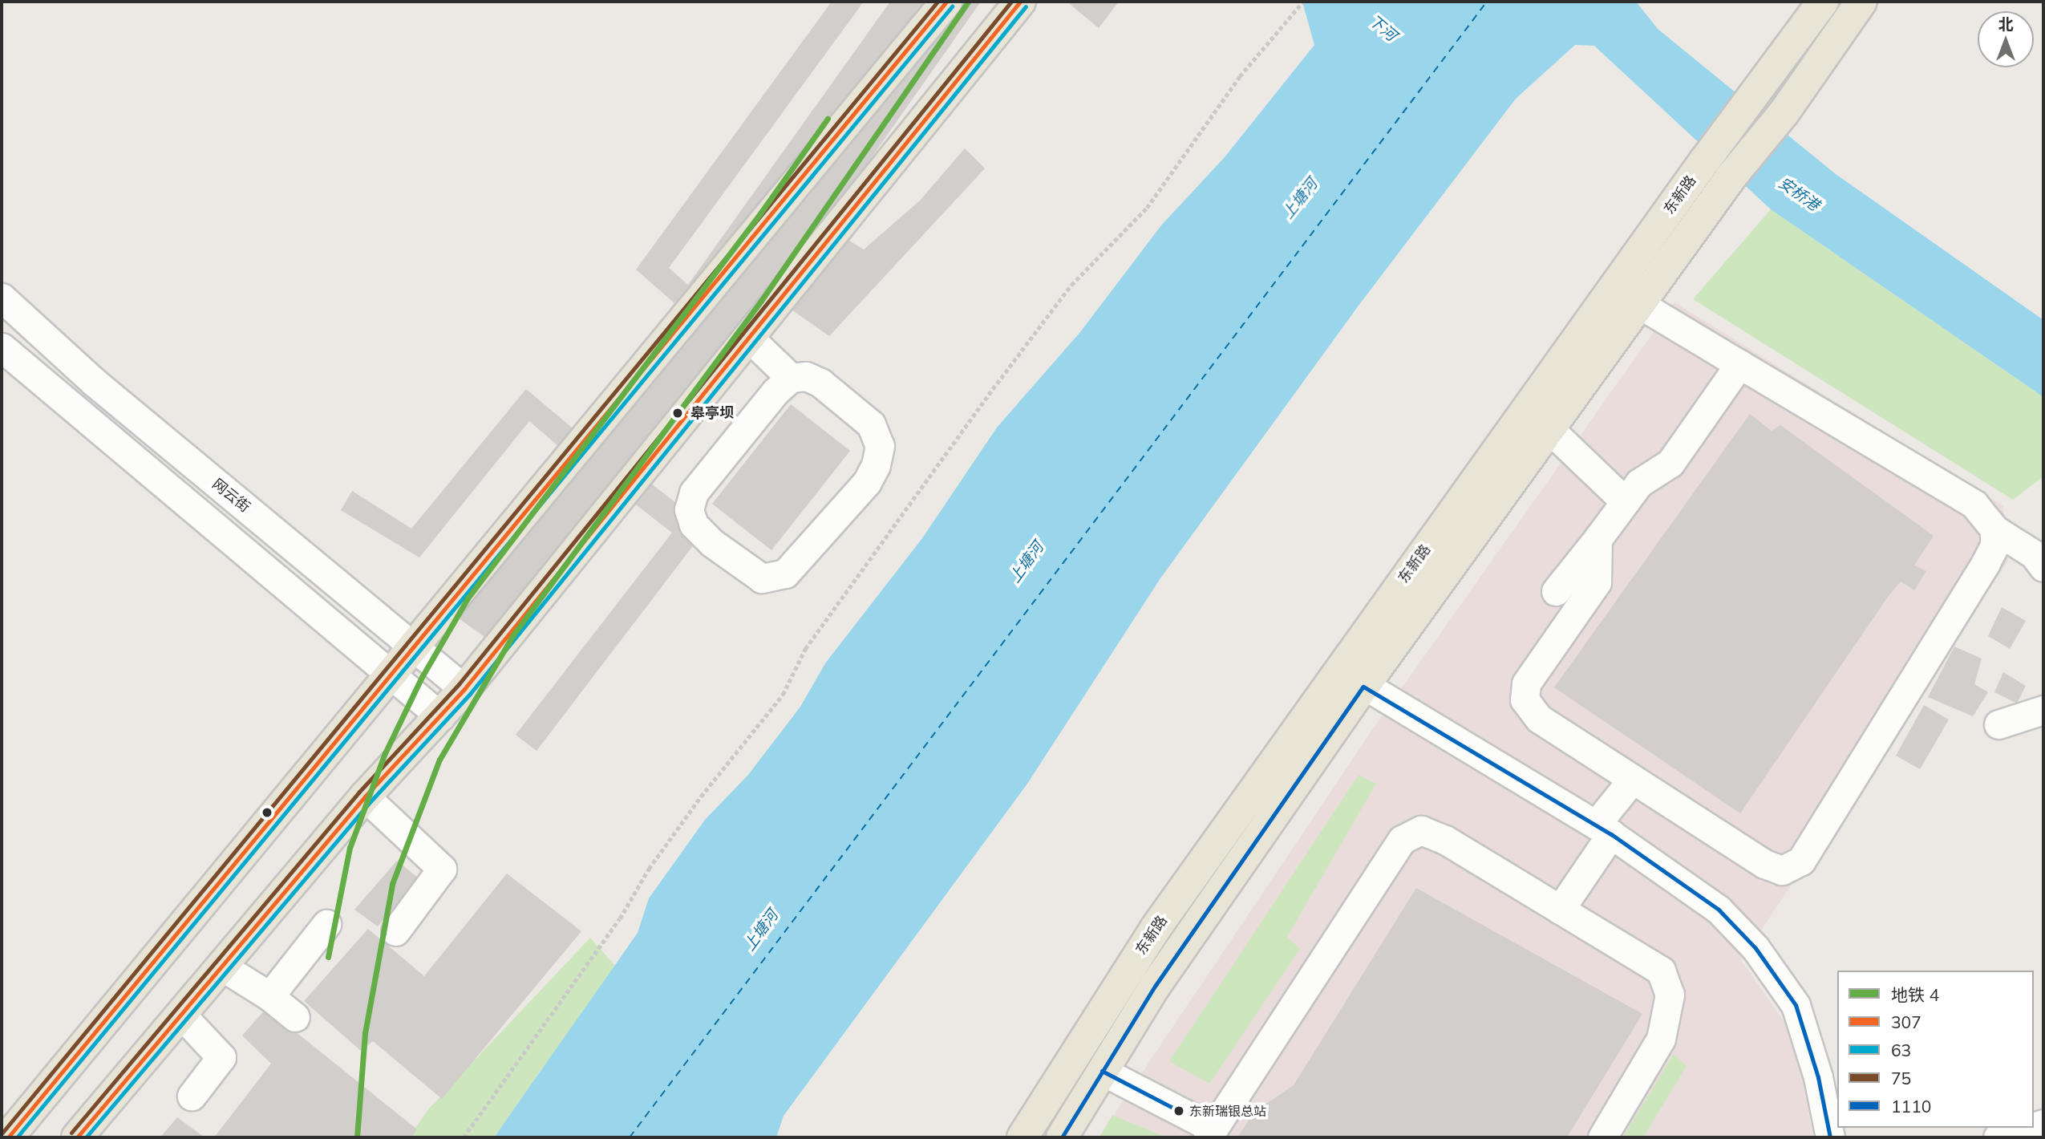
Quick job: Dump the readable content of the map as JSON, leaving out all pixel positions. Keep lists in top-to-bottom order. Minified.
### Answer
{"streets":{"main road":["东新路"],"street":["网云街"]},"water":["下河","安桥港","上塘河"],"places":["皋亭坝","东新瑞银总站"],"lines":["metro line 4","transit line 307","transit line 75","transit line 63","transit line 1110"],"legend":["地铁 4","307","63","75","1110"],"north":"top"}
